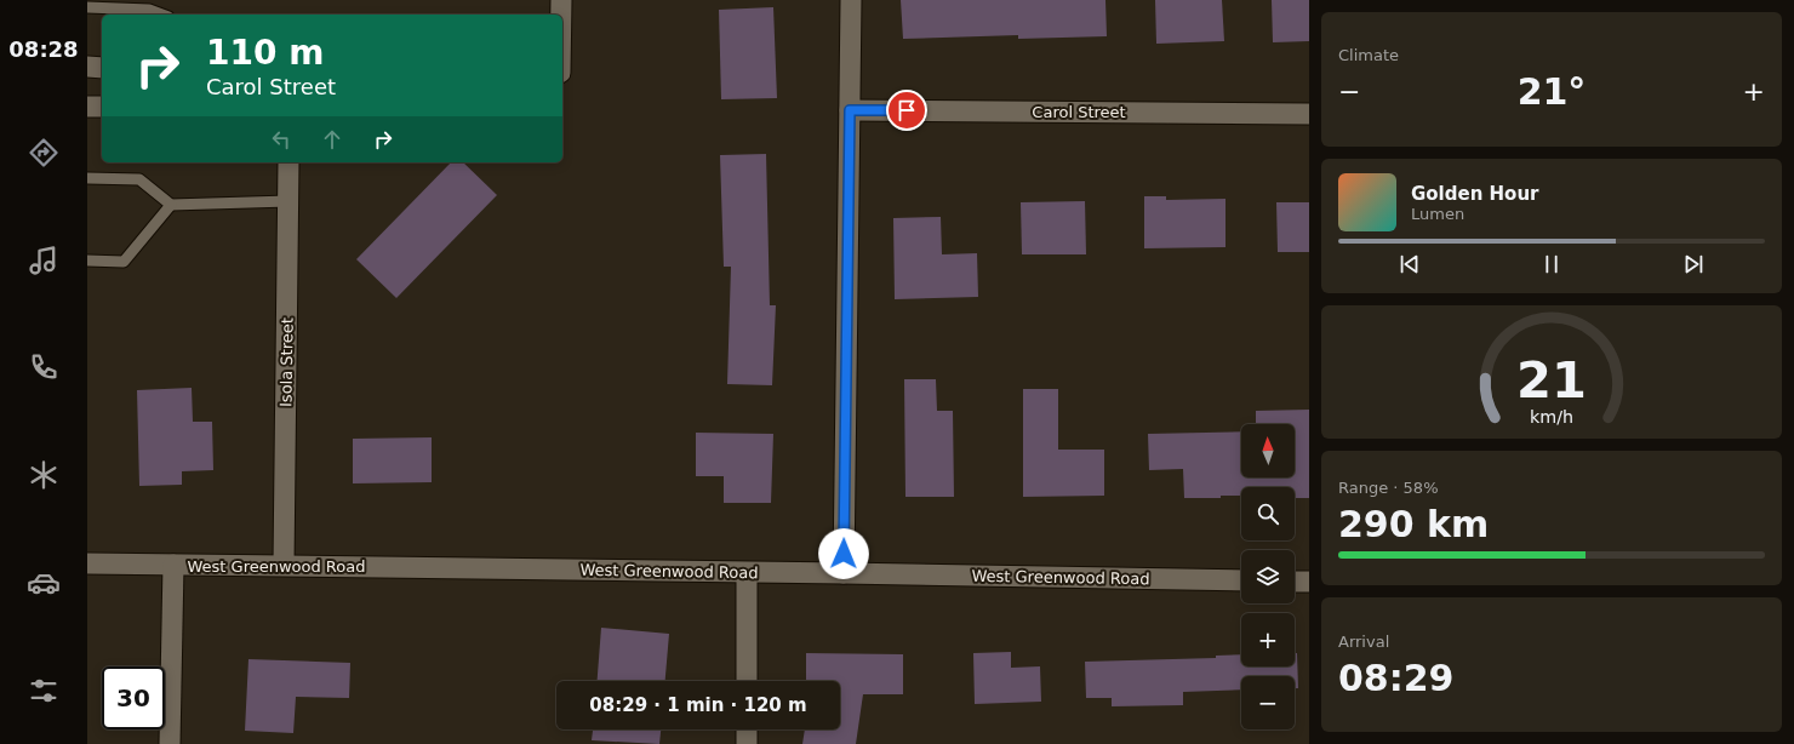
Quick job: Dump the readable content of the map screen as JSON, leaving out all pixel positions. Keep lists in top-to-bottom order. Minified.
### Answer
{"streets":{"street":["Carol Street","Isola Street","West Greenwood Road"]},"crossings":[["Isola Street","West Greenwood Road"]],"north":"top","page":{"tabs":"08:28","tile":["Climate",["Range · 58%","290 km"],["Arrival","08:29"]],"turn":["110 m","Carol Street"],"heat":["−","21°","+"],"song":["Golden Hour","Lumen"],"map_buttons":["+","−"],"limit":"30","trip":"08:29 · 1 min · 120 m","gauge":["21","km/h"]}}
